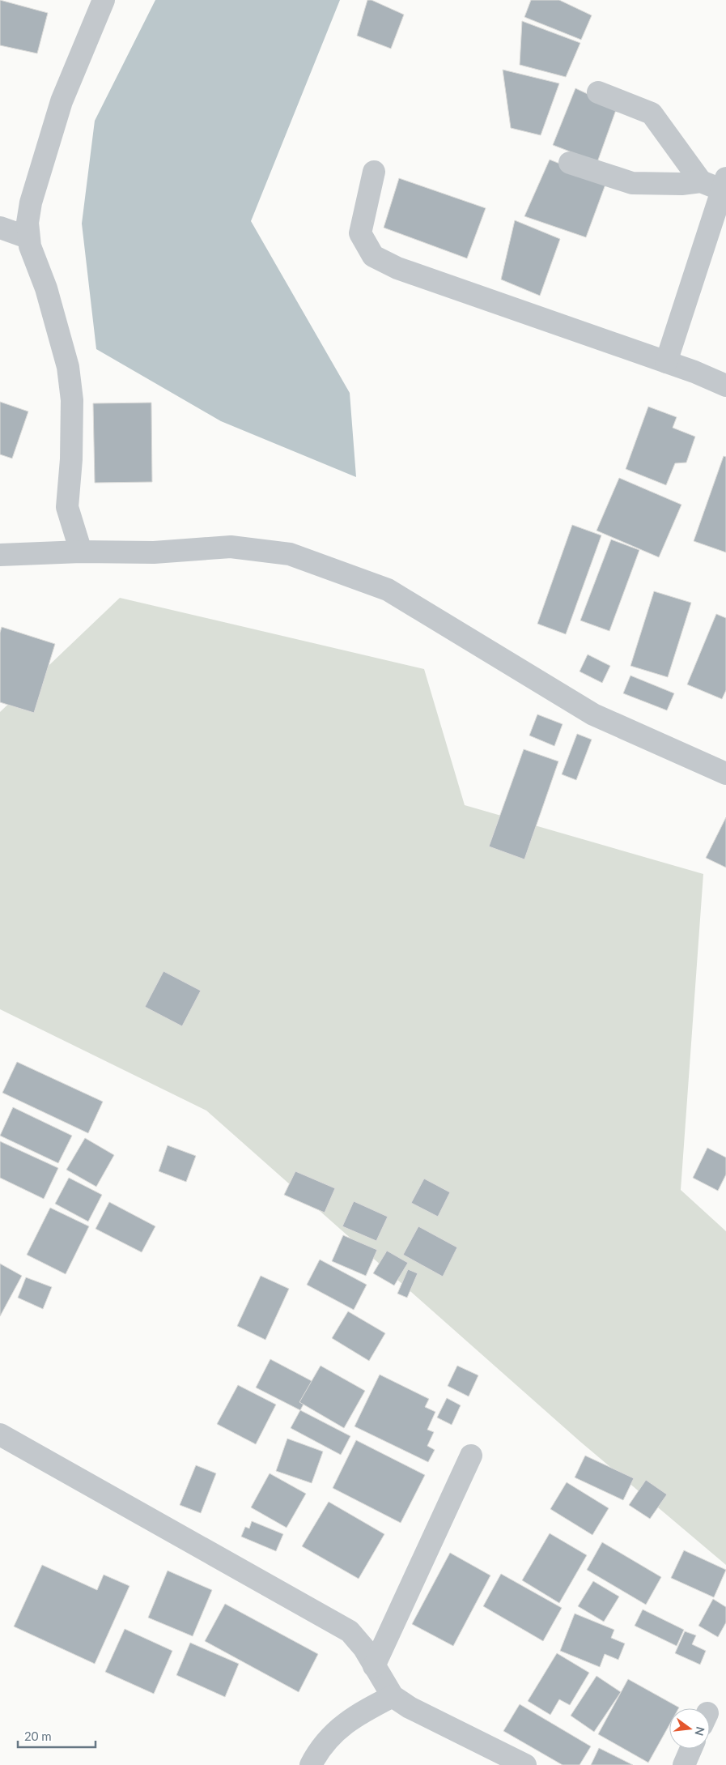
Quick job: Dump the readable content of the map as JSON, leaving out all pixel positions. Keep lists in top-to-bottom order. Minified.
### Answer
{"scale_bar":"20 m","north":"right"}
